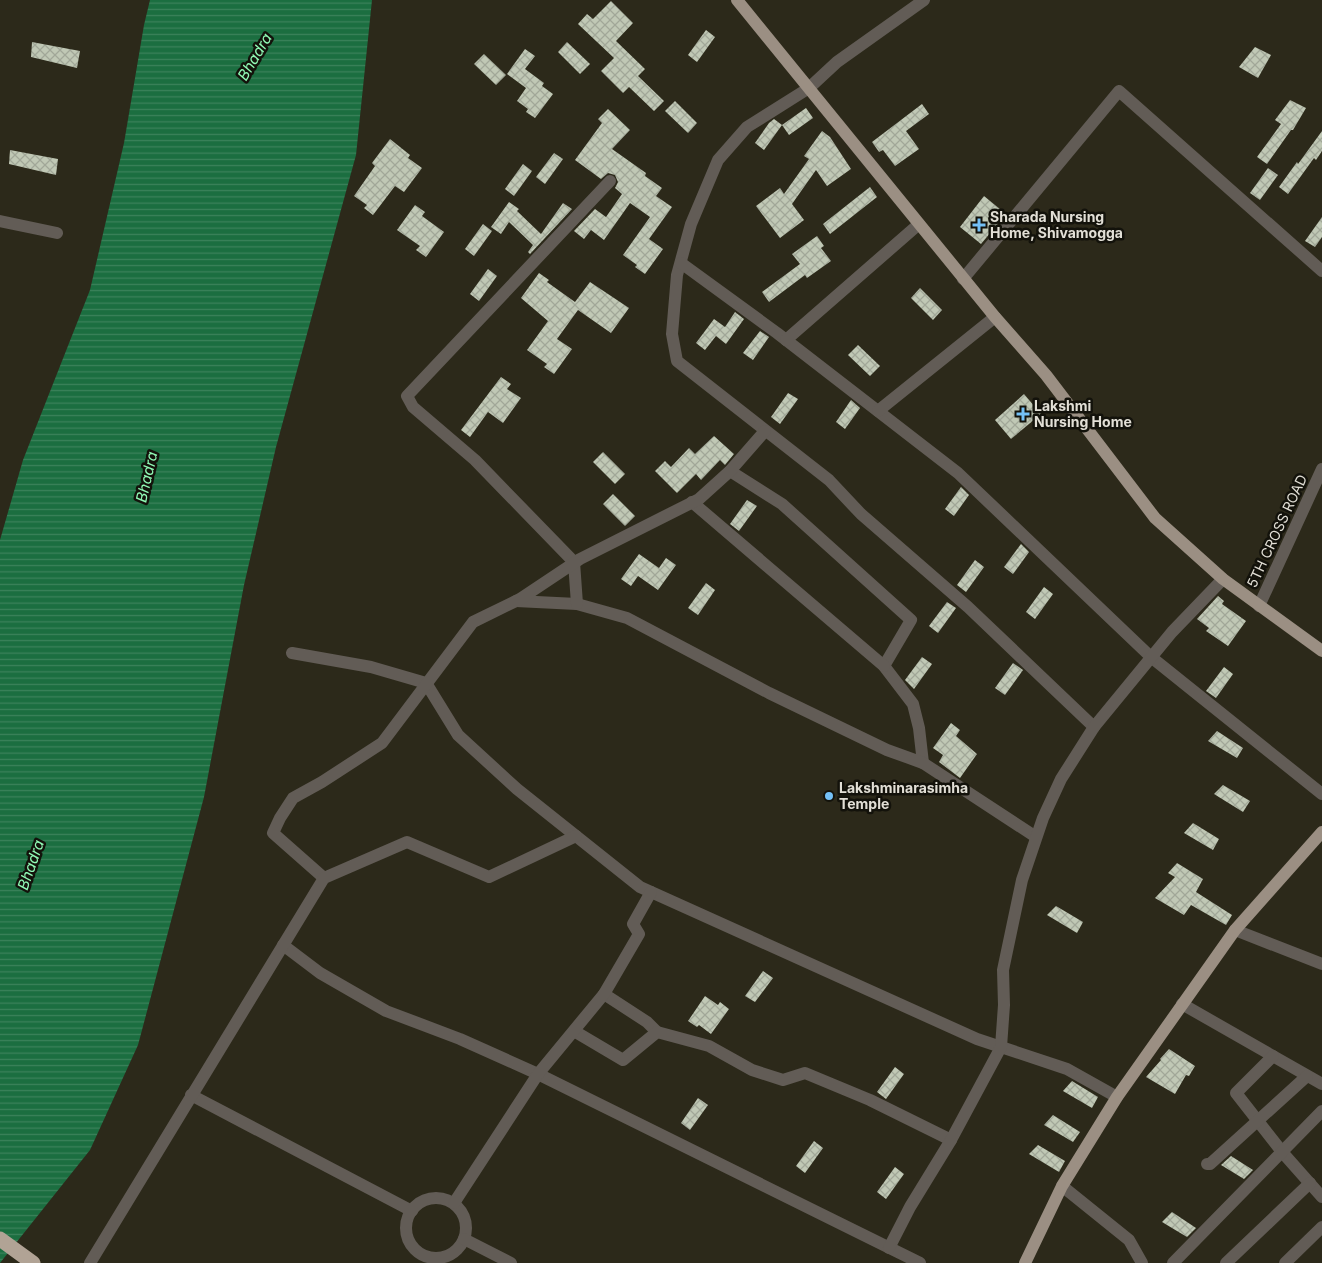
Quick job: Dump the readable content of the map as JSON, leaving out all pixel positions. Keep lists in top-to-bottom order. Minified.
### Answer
{"streets":{"street":["5TH CROSS ROAD"]},"water":["Bhadra"],"places":{"health":["Sharada Nursing Home, Shivamogga","Lakshmi Nursing Home"],"other":["Lakshminarasimha Temple"]}}
